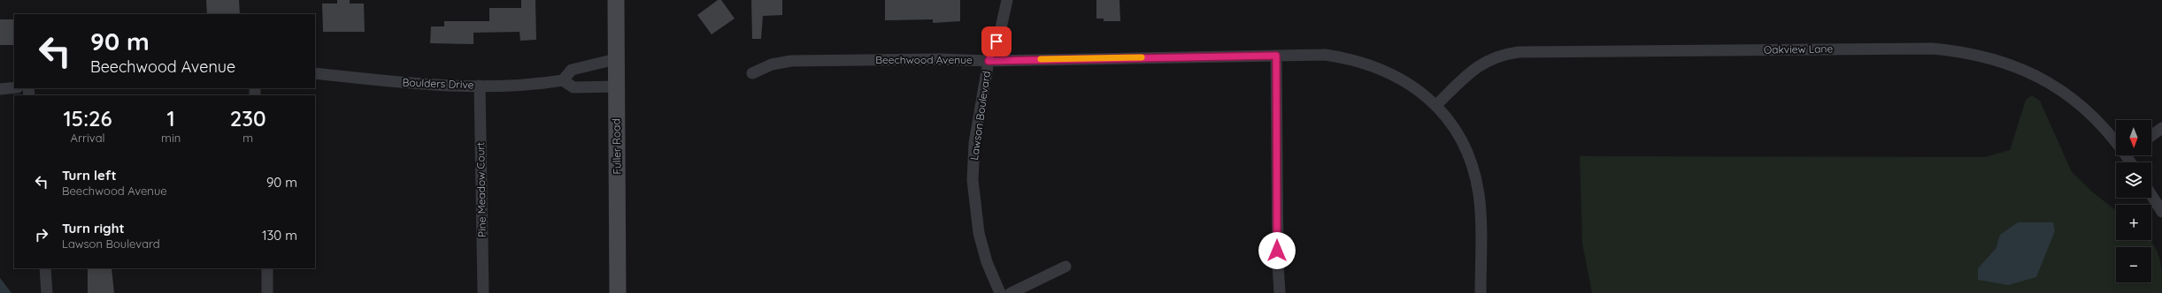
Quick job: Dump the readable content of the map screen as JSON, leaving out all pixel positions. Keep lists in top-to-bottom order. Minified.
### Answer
{"streets":{"street":["Oakview Lane","Beechwood Avenue","Boulders Drive","Lawson Boulevard","Fuller Road","Pine Meadow Court"]},"crossings":[["Oakview Lane","Beechwood Avenue"],["Beechwood Avenue","Lawson Boulevard"],["Boulders Drive","Pine Meadow Court"]],"north":"bottom","page":{"turn":["90 m","Beechwood Avenue"],"eta":["15:26","Arrival","1","min","230","m"],"map_buttons":["+","−"],"list":[{"name":"Turn left","note":"Beechwood Avenue","value":"90 m"},{"name":"Turn right","note":"Lawson Boulevard","value":"130 m"}]}}
